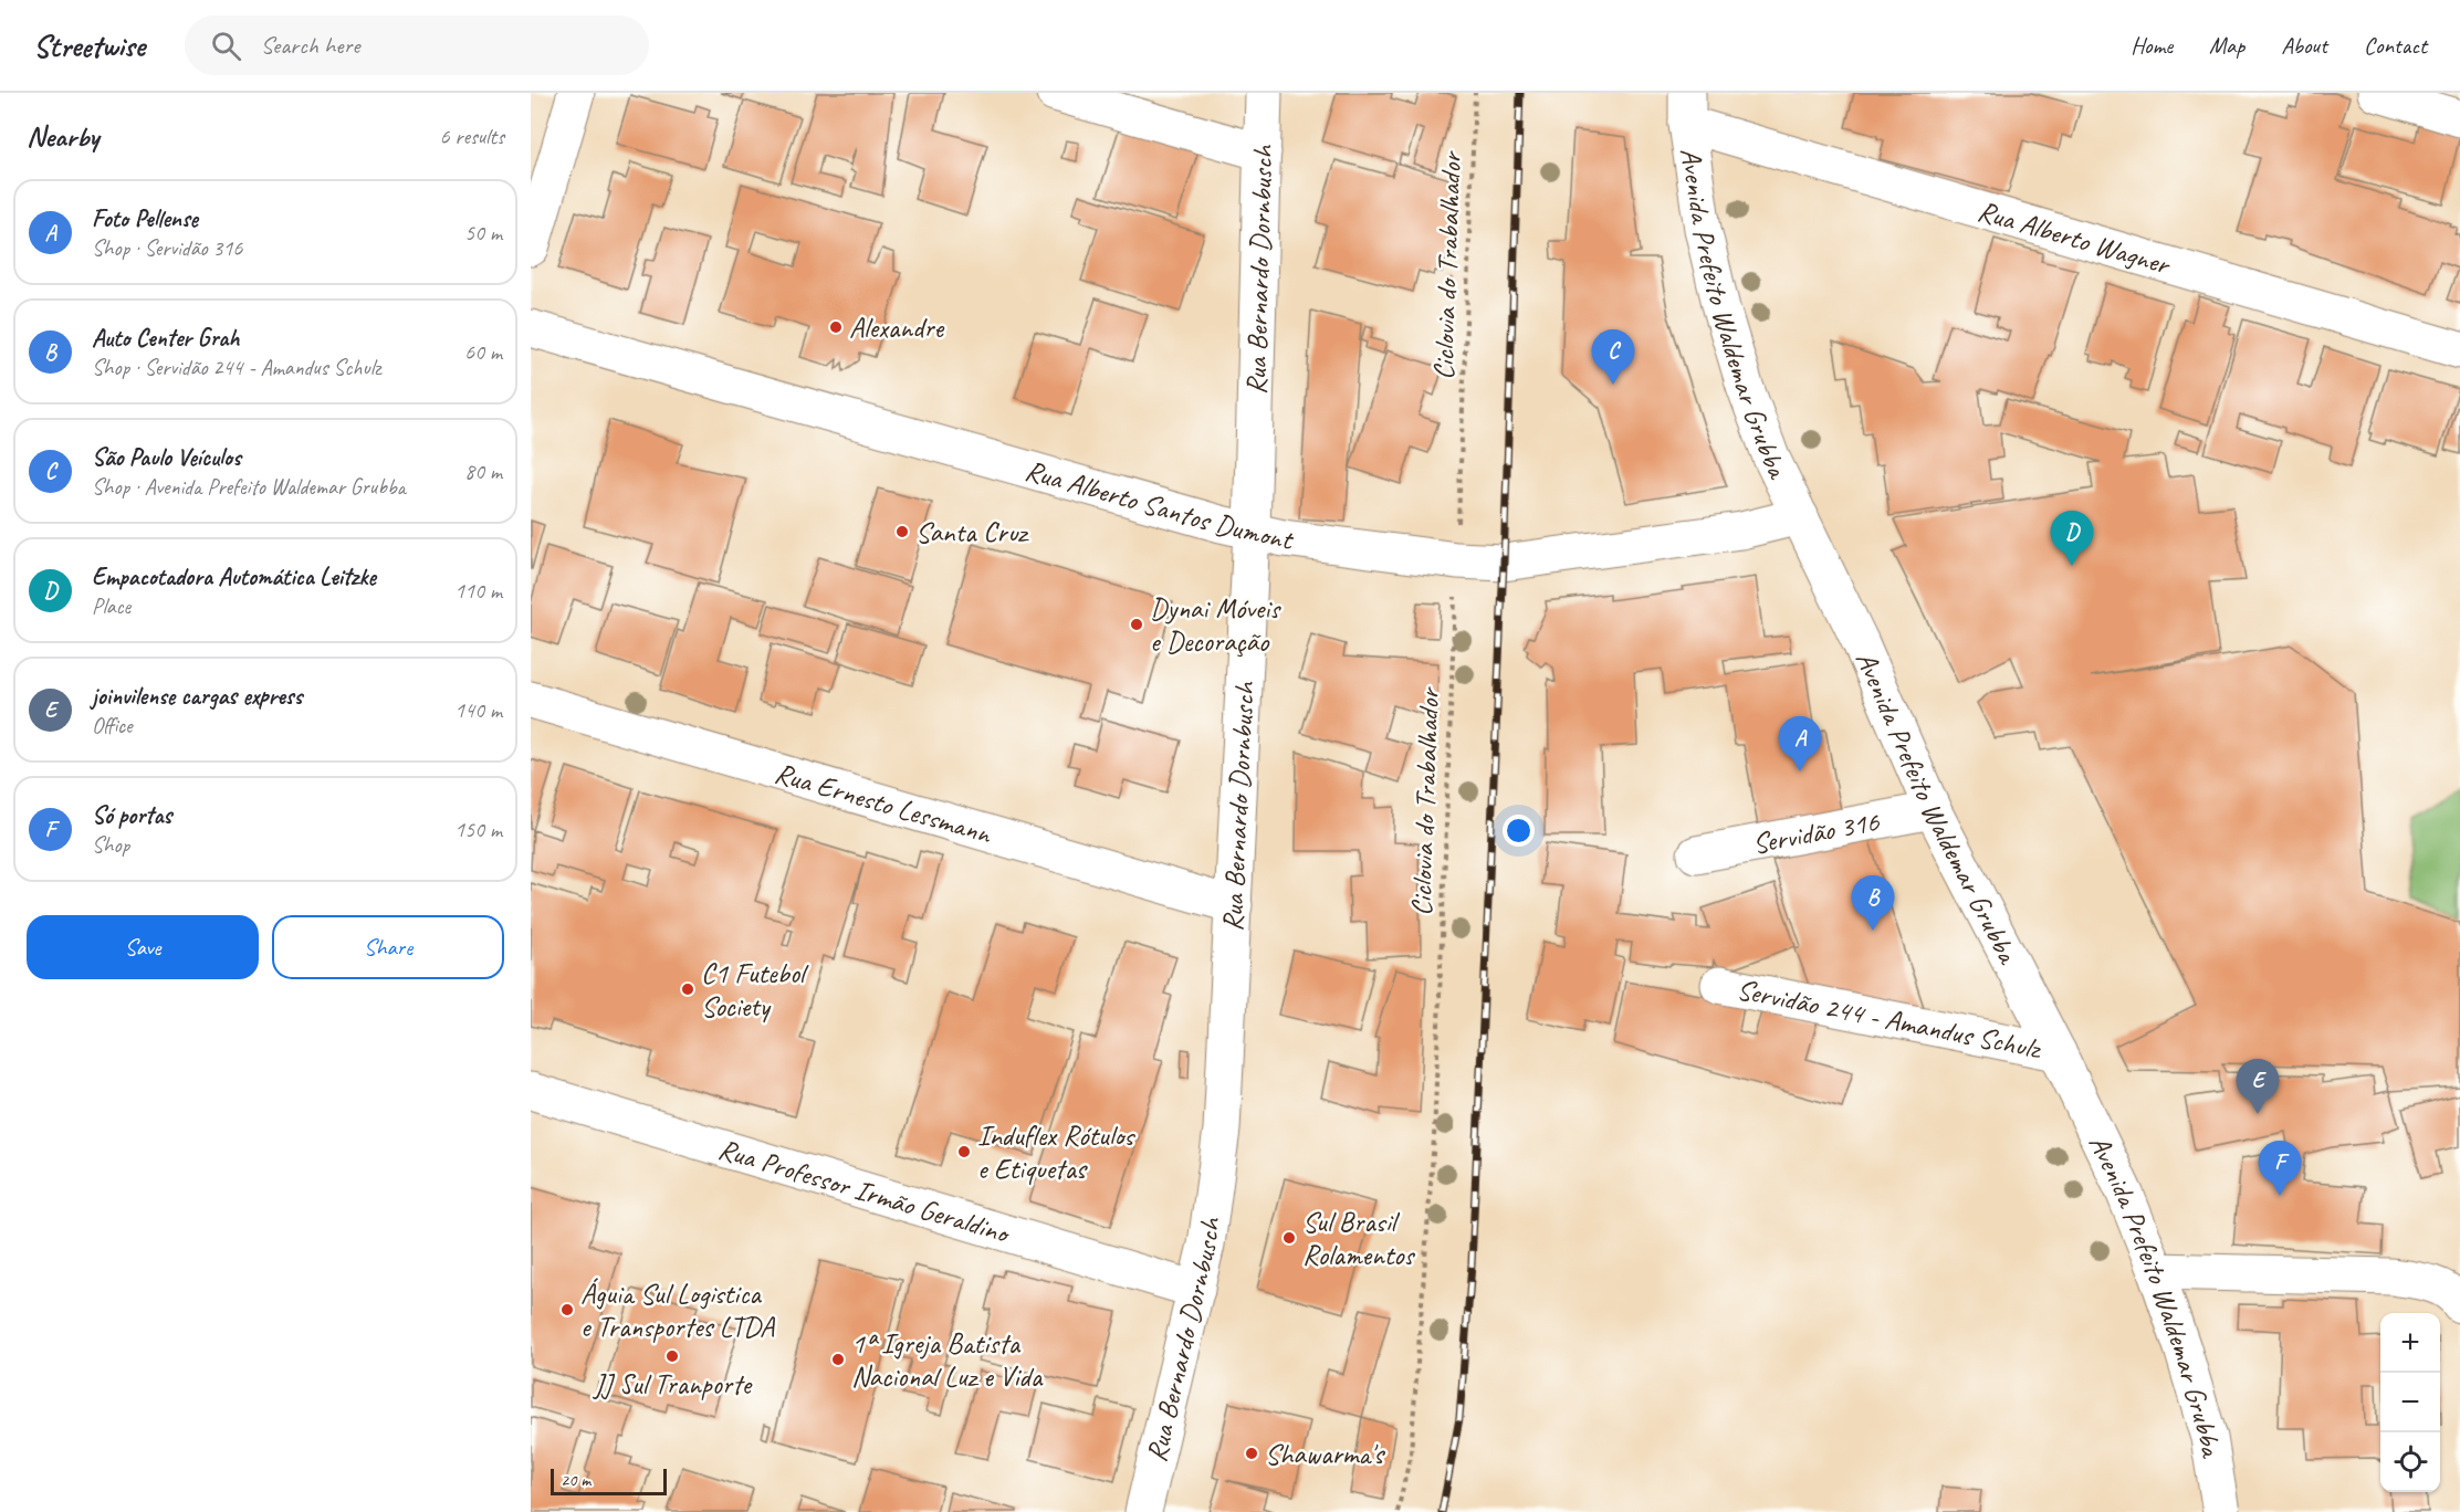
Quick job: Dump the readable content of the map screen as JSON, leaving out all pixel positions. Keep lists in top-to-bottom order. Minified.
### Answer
{"streets":{"main road":["Rua Alberto Wagner","Rua Bernardo Dornbusch","Avenida Prefeito Waldemar Grubba","Rua Alberto Santos Dumont","Rua Ernesto Lessmann","Servidão 316","Servidão 244 - Amandus Schulz","Rua Professor Irmão Geraldino"],"path":["Ciclovia do Trabalhador"]},"crossings":[["Rua Alberto Wagner","Avenida Prefeito Waldemar Grubba"],["Ciclovia do Trabalhador","Rua Alberto Santos Dumont"],["Rua Bernardo Dornbusch","Rua Alberto Santos Dumont"],["Rua Bernardo Dornbusch","Rua Ernesto Lessmann"],["Rua Bernardo Dornbusch","Rua Professor Irmão Geraldino"],["Avenida Prefeito Waldemar Grubba","Rua Alberto Santos Dumont"],["Avenida Prefeito Waldemar Grubba","Servidão 316"],["Avenida Prefeito Waldemar Grubba","Servidão 244 - Amandus Schulz"]],"places":["Alexandre","Santa Cruz","Dynai Móveis e Decoração","C1 Futebol Society","Induflex Rótulos e Etiquetas","Sul Brasil Rolamentos","Águia Sul Logistica e Transportes LTDA","JJ Sul Tranporte","1ª Igreja Batista Nacional Luz e Vida","Shawarma's"],"scale_bar":"20 m","page":{"header":"Streetwise","search":"Search here","nav":["Home","Map","About","Contact"],"heading":["Nearby","6 results"],"list":[{"mark":"A","name":"Foto Pellense","note":"Shop · Servidão 316","value":"50 m"},{"mark":"B","name":"Auto Center Grah","note":"Shop · Servidão 244 - Amandus Schulz","value":"60 m"},{"mark":"C","name":"São Paulo Veículos","note":"Shop · Avenida Prefeito Waldemar Grubba","value":"80 m"},{"mark":"D","name":"Empacotadora Automática Leitzke","note":"Place","value":"110 m"},{"mark":"E","name":"joinvilense cargas express","note":"Office","value":"140 m"},{"mark":"F","name":"Só portas","note":"Shop","value":"150 m"}],"pins":["C","D","A","B","E","F"],"buttons":["Save","Share"],"map_buttons":["+","−"],"scale":"20 m"}}
